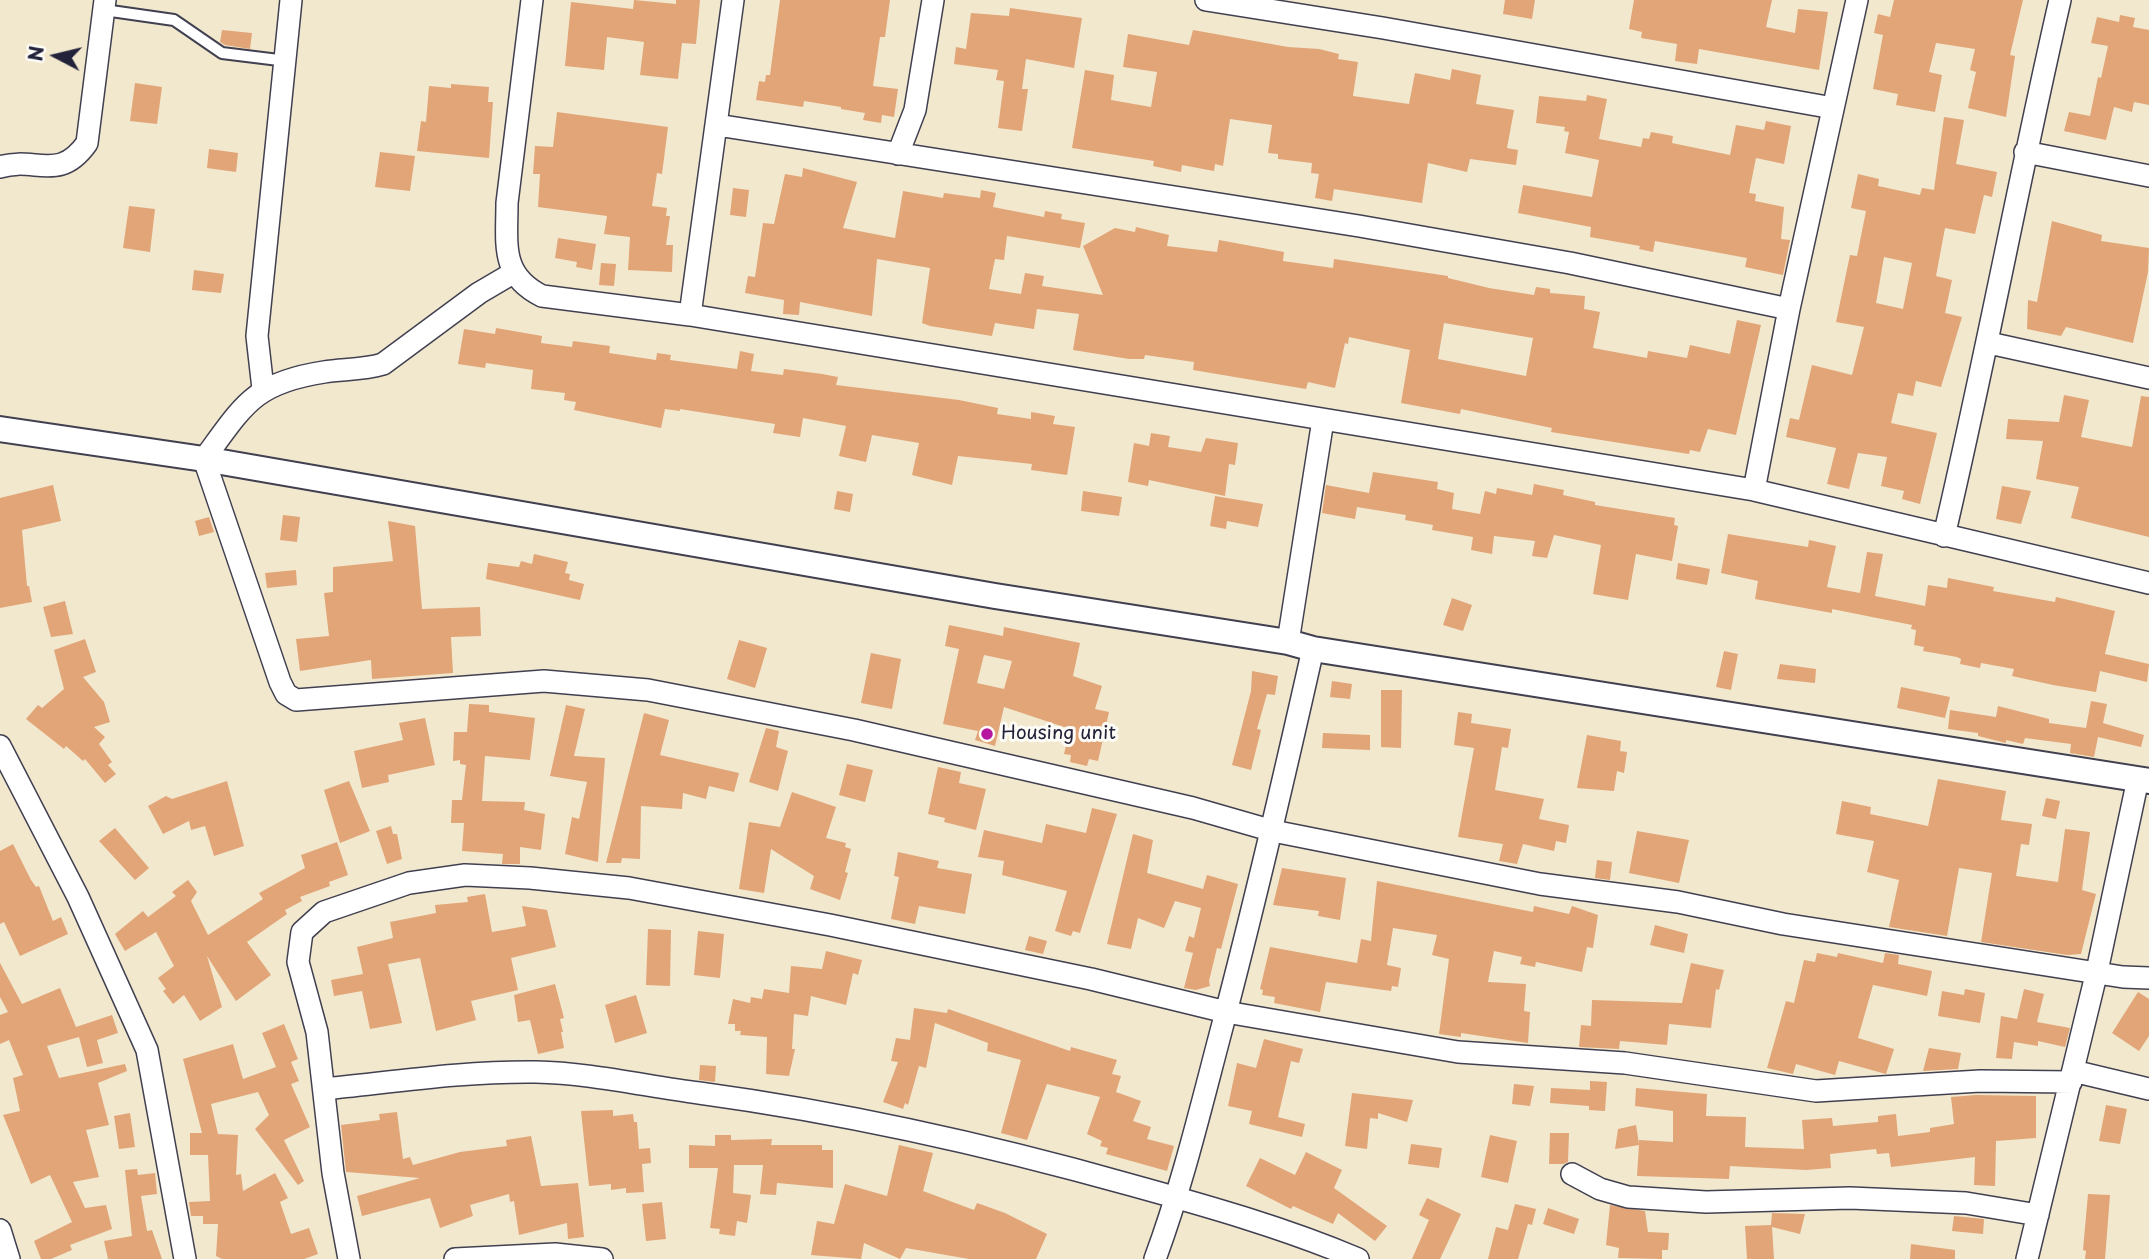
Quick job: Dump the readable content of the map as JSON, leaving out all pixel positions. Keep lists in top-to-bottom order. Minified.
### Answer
{"places":["Housing unit"],"north":"left"}
